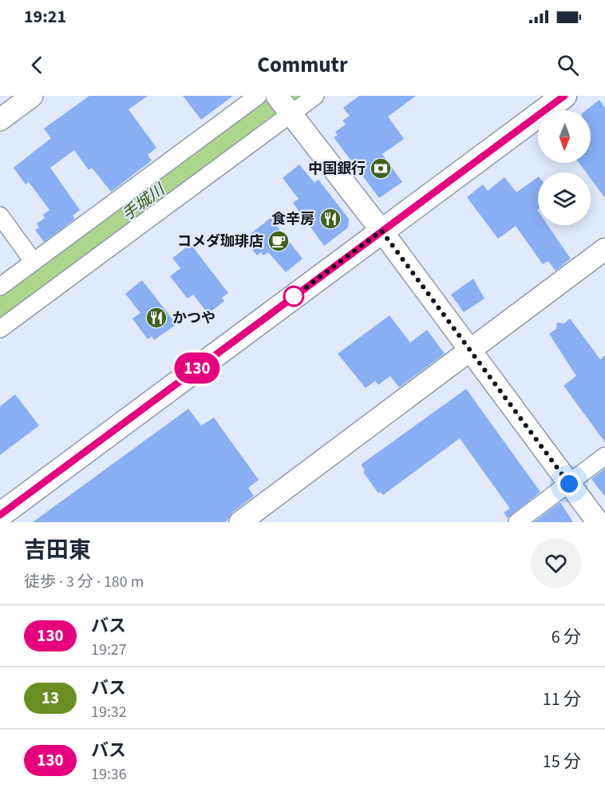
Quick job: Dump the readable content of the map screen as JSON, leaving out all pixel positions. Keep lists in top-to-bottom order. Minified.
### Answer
{"water":["手城川"],"places":{"bank":["中国銀行"],"restaurant":["食辛房","かつや"],"cafe":["コメダ珈琲店"]},"lines":["bus line 130"],"north":"bottom","page":{"status":"19:21","header":"Commutr","on_map":"130","heading":["吉田東","徒歩 · 3 分 · 180 m"],"list":[{"mark":"130","name":"バス","note":"19:27","value":"6 分"},{"mark":"13","name":"バス","note":"19:32","value":"11 分"},{"mark":"130","name":"バス","note":"19:36","value":"15 分"}]}}
